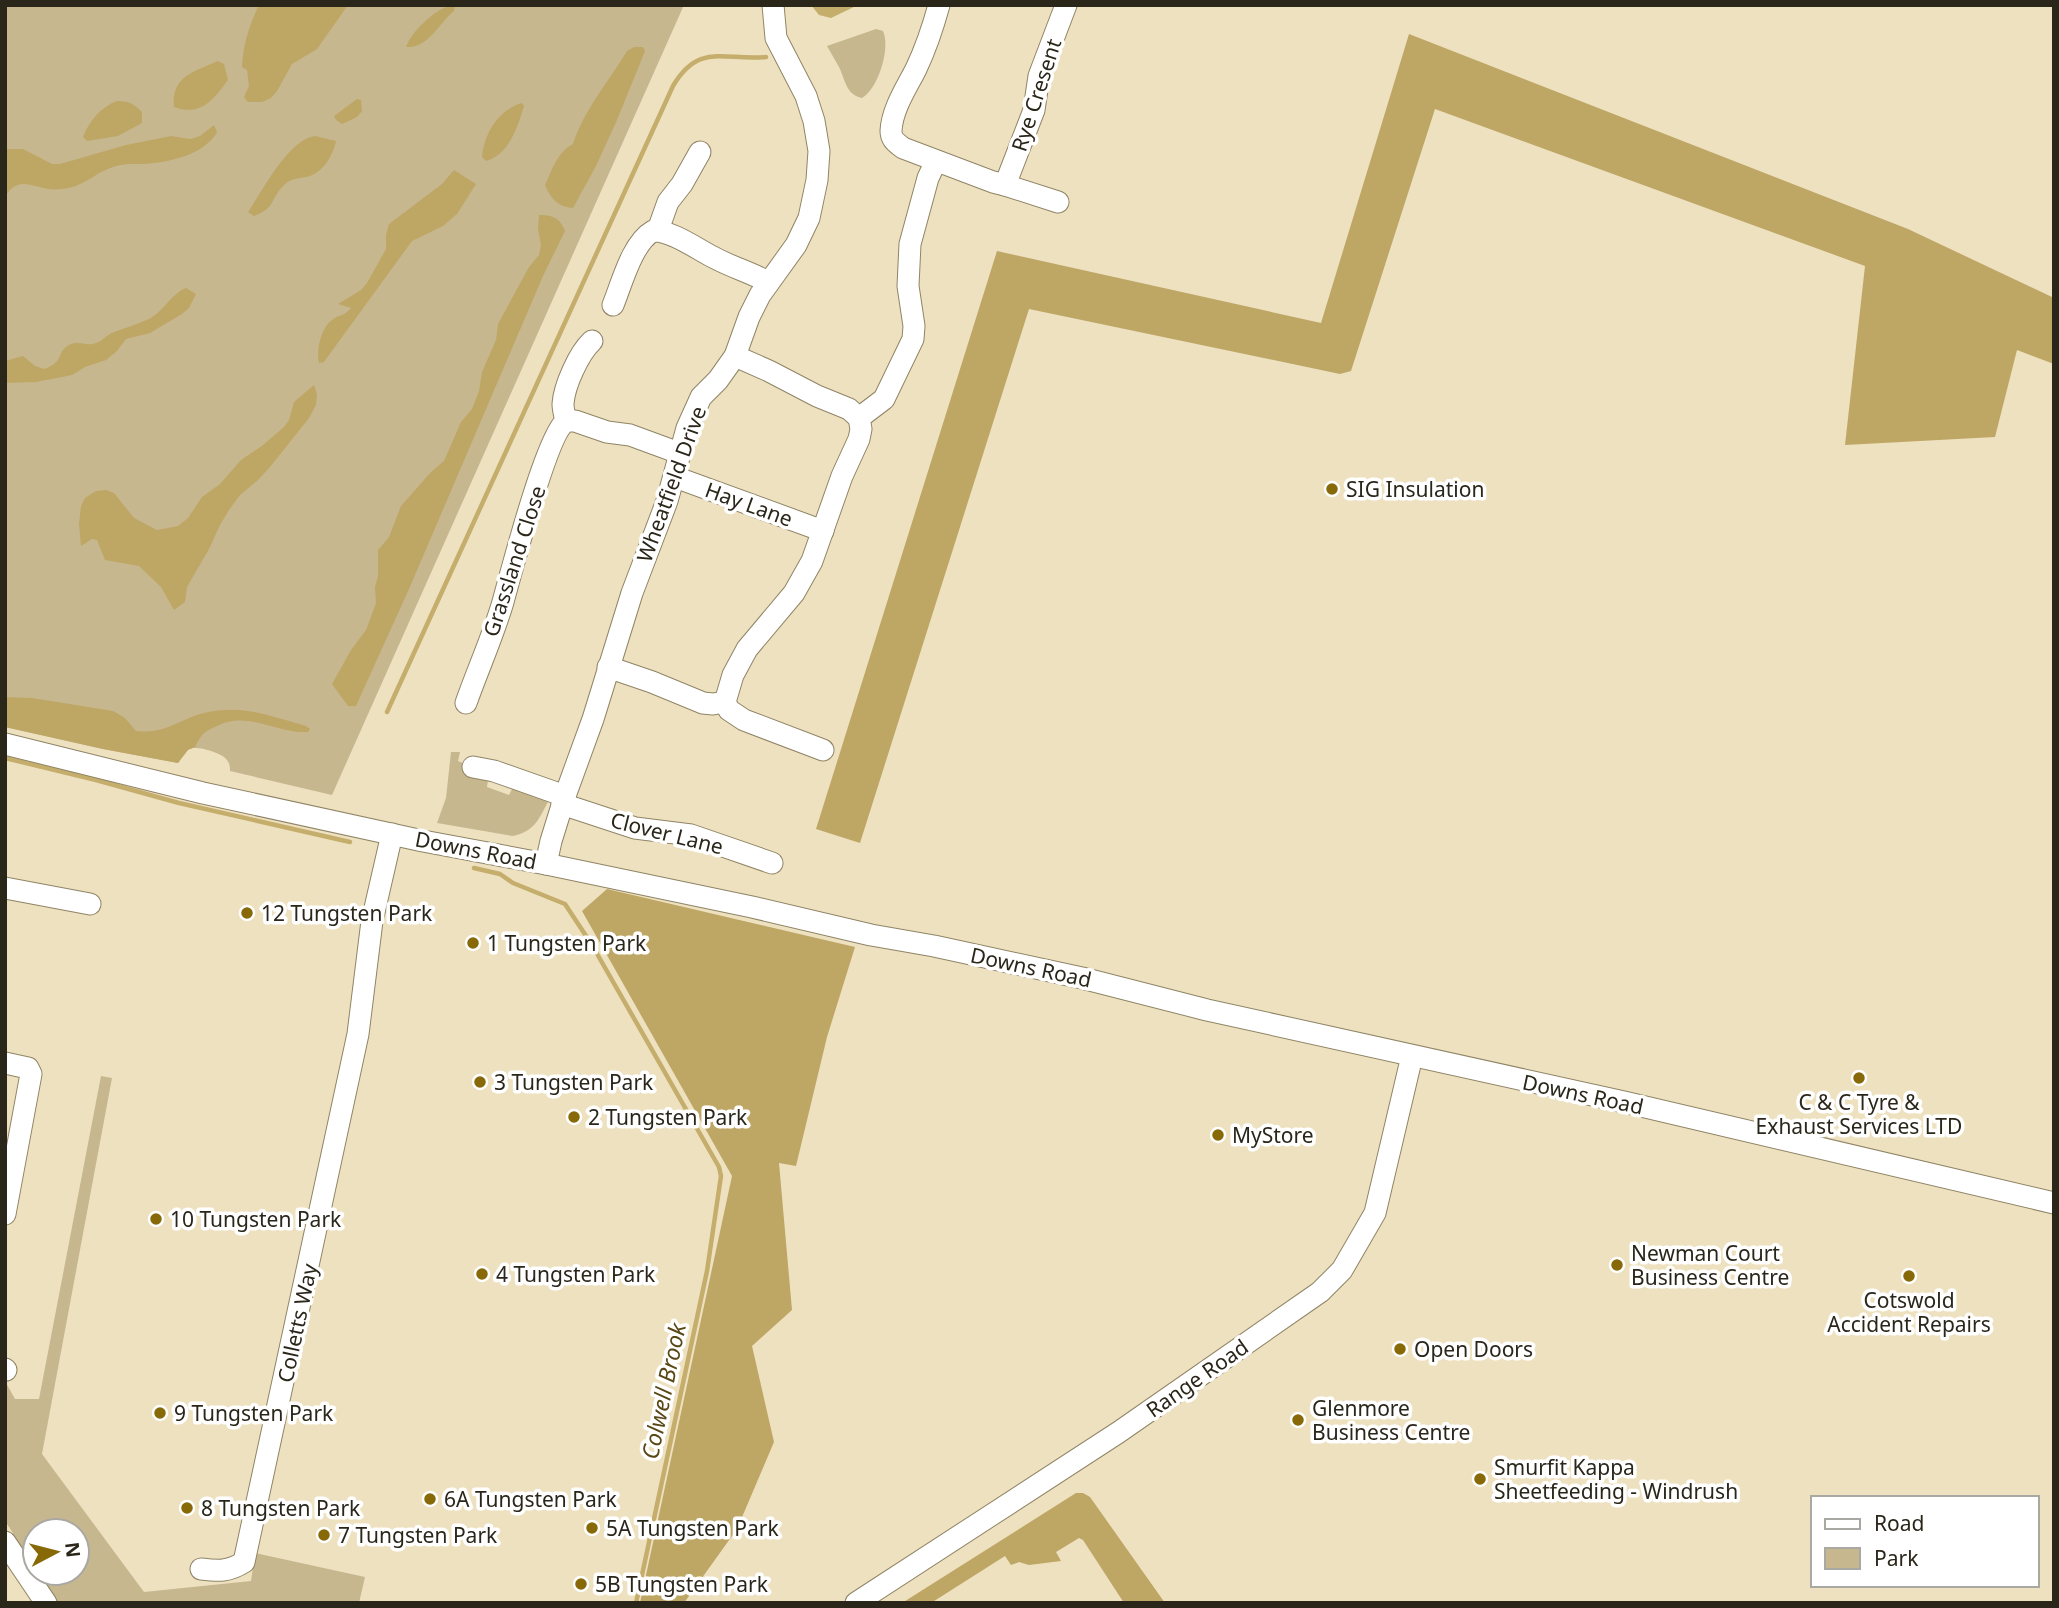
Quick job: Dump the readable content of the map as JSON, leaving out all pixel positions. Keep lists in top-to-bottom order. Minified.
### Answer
{"streets":{"street":["Rye Cresent","Wheatfield Drive","Hay Lane","Grassland Close","Clover Lane","Downs Road","Colletts Way","Range Road"]},"crossings":[["Wheatfield Drive","Hay Lane"],["Wheatfield Drive","Clover Lane"],["Wheatfield Drive","Downs Road"],["Downs Road","Colletts Way"],["Downs Road","Range Road"]],"water":["Colwell Brook"],"places":["SIG Insulation","12 Tungsten Park","1 Tungsten Park","C & C Tyre & Exhaust Services LTD","3 Tungsten Park","2 Tungsten Park","MyStore","10 Tungsten Park","Newman Court Business Centre","4 Tungsten Park","Cotswold Accident Repairs","Open Doors","9 Tungsten Park","Glenmore Business Centre","Smurfit Kappa Sheetfeeding - Windrush","6A Tungsten Park","8 Tungsten Park","5A Tungsten Park","7 Tungsten Park","5B Tungsten Park"],"legend":["Road","Park"],"north":"right"}
